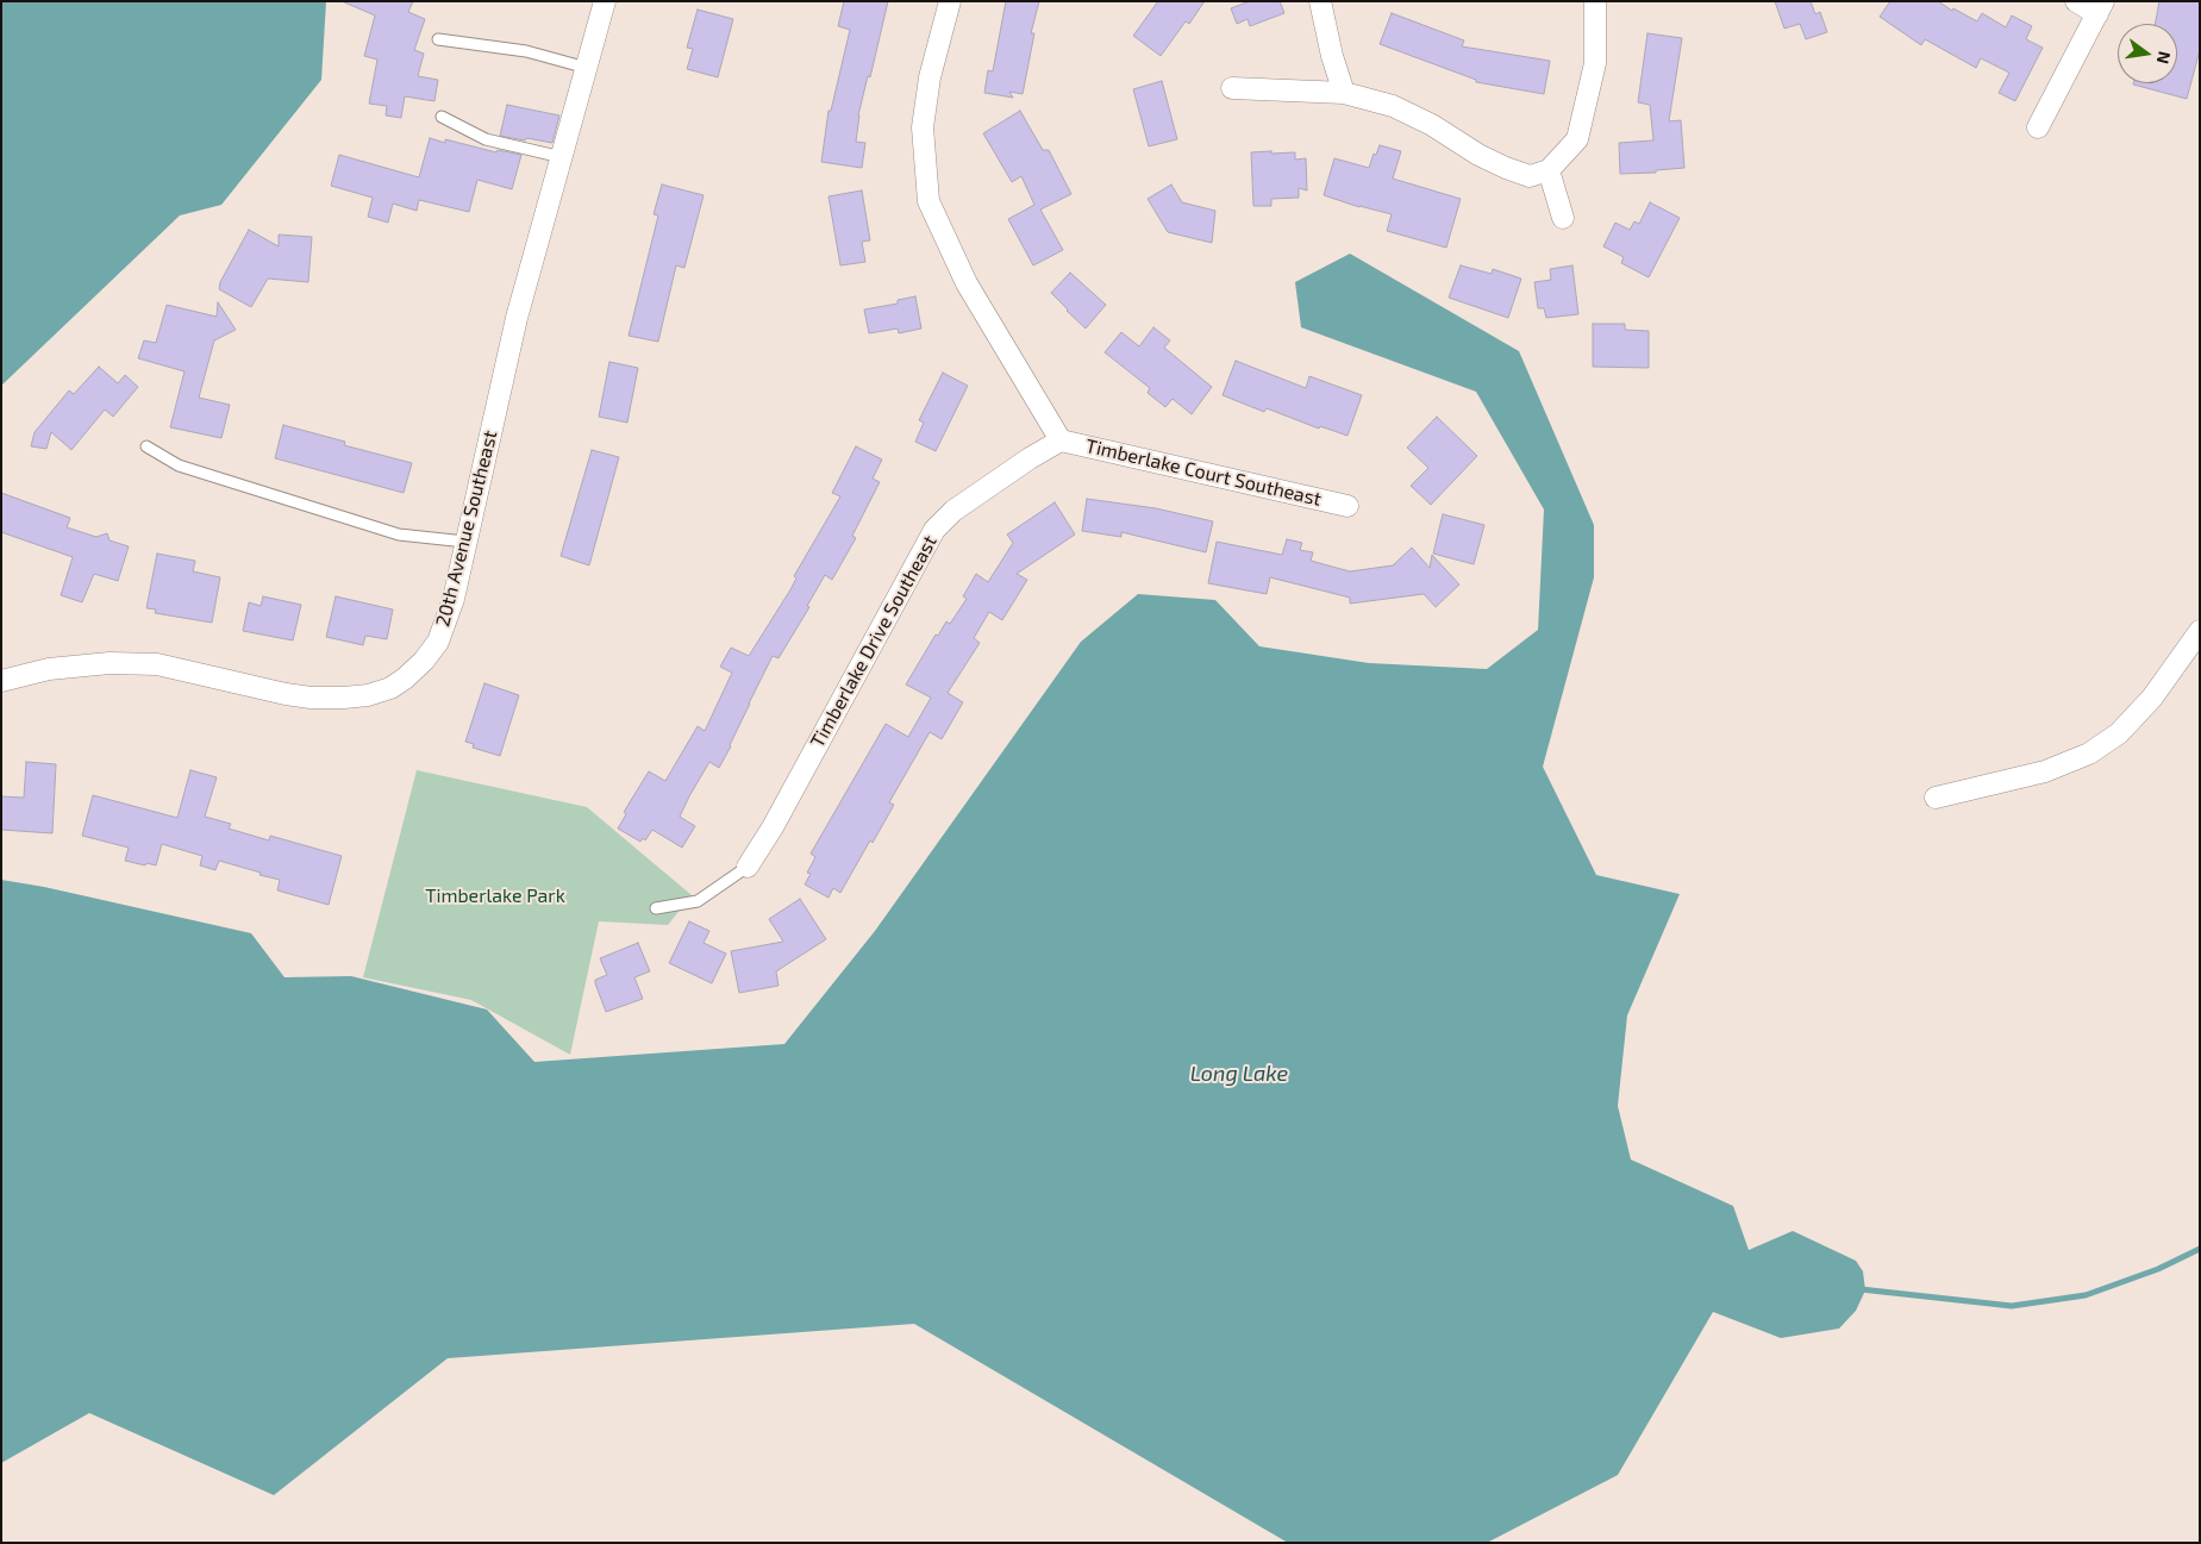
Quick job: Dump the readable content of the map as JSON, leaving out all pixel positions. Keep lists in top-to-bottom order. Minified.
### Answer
{"streets":{"street":["Timberlake Court Southeast","20th Avenue Southeast","Timberlake Drive Southeast"]},"crossings":[["Timberlake Court Southeast","Timberlake Drive Southeast"]],"water":["Long Lake"],"parks":["Timberlake Park"],"north":"right"}
